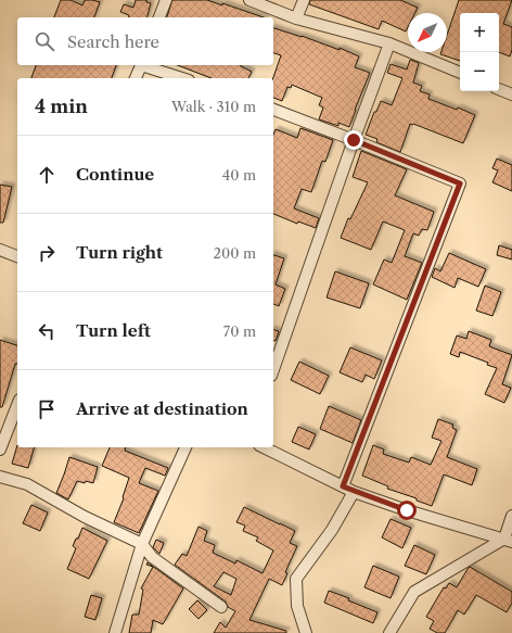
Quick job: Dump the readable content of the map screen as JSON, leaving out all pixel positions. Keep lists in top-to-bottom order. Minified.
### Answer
{"north":"bottom left","page":{"map_buttons":["+","−"],"search":"Search here","heading":["4 min","Walk · 310 m"],"list":[["Continue","40 m"],["Turn right","200 m"],["Turn left","70 m"],"Arrive at destination"]}}
